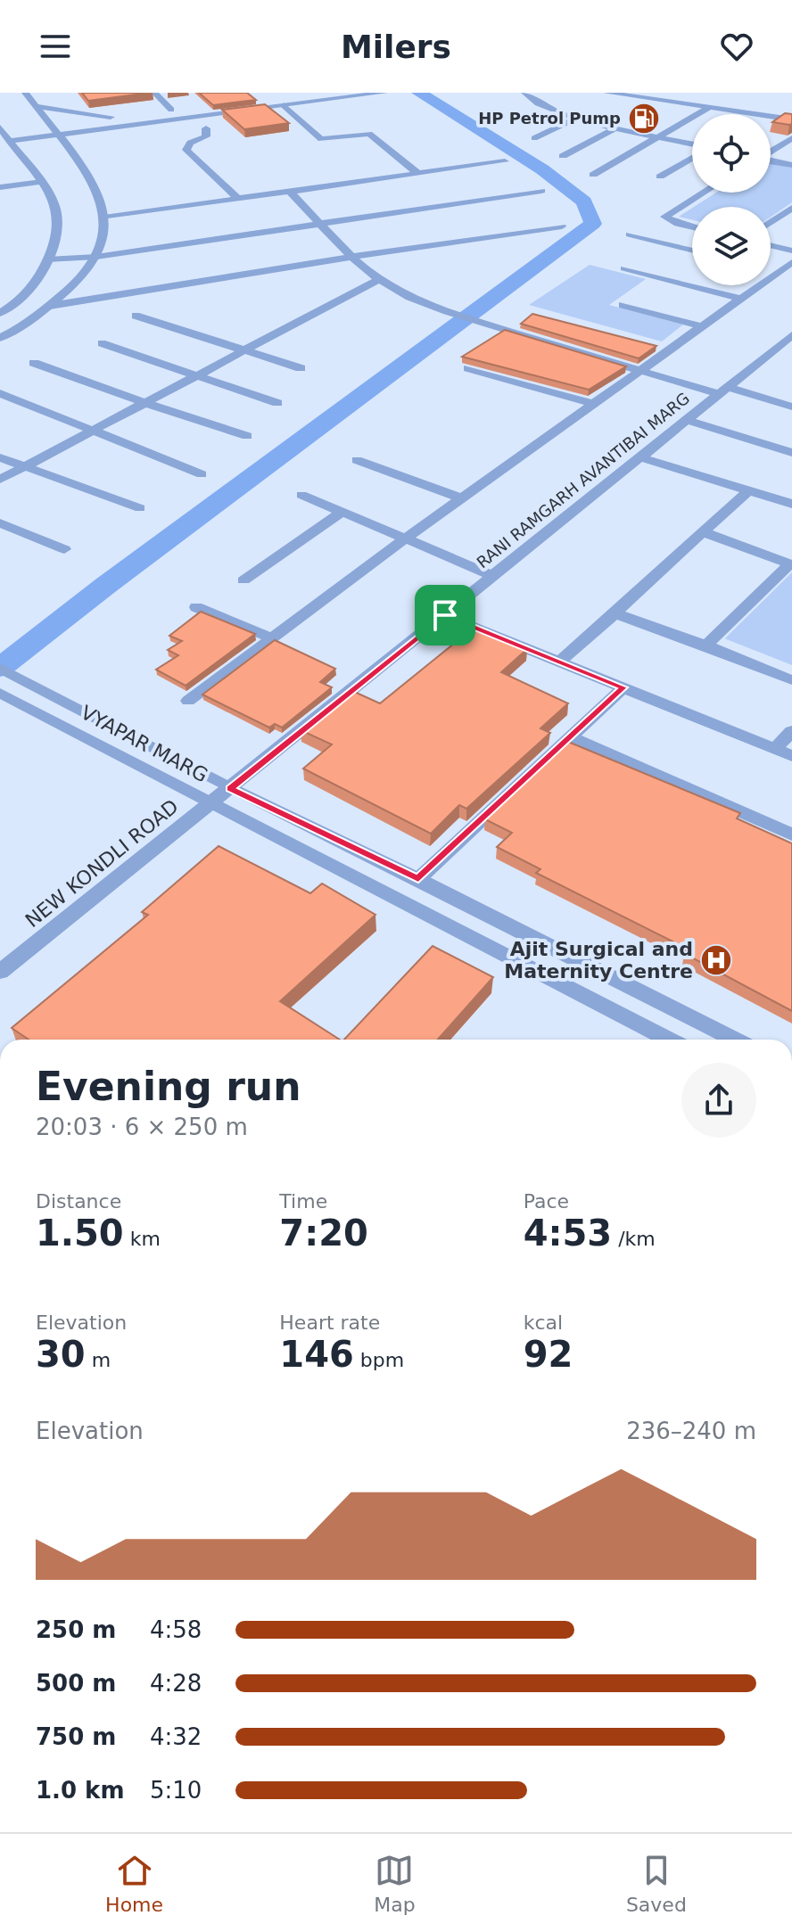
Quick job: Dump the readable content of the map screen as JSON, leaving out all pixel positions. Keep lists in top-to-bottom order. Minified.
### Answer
{"streets":{"street":["RANI RAMGARH AVANTIBAI MARG","VYAPAR MARG","NEW KONDLI ROAD"]},"crossings":[["RANI RAMGARH AVANTIBAI MARG","VYAPAR MARG"],["RANI RAMGARH AVANTIBAI MARG","NEW KONDLI ROAD"],["VYAPAR MARG","NEW KONDLI ROAD"]],"places":{"fuel station":["HP Petrol Pump"],"hospital":["Ajit Surgical and Maternity Centre"]},"page":{"header":"Milers","heading":["Evening run","20:03 · 6 × 250 m"],"stats":[["Distance","1.50 km"],["Time","7:20"],["Pace","4:53 /km"],["Elevation","30 m"],["Heart rate","146 bpm"],["kcal","92"]],"chart":["Elevation","236–240 m"],"list":[{"name":"250 m","note":"4:58"},{"name":"500 m","note":"4:28"},{"name":"750 m","note":"4:32"},{"name":"1.0 km","note":"5:10"}],"tabs":["Home","Map","Saved"]}}
